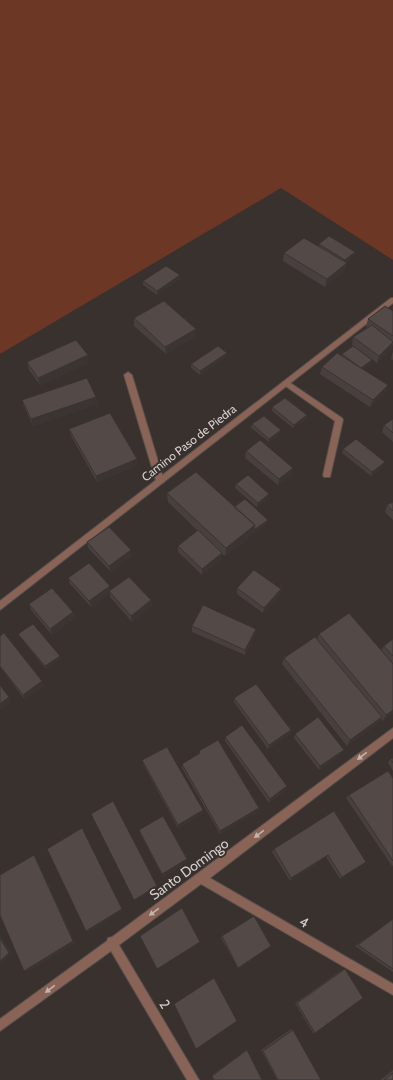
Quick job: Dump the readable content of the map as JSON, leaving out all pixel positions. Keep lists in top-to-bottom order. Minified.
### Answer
{"streets":{"street":["Camino Paso de Piedra","Santo Domingo","4","2"]},"crossings":[["Santo Domingo","4"],["Santo Domingo","2"]],"one_way":["Santo Domingo"]}
